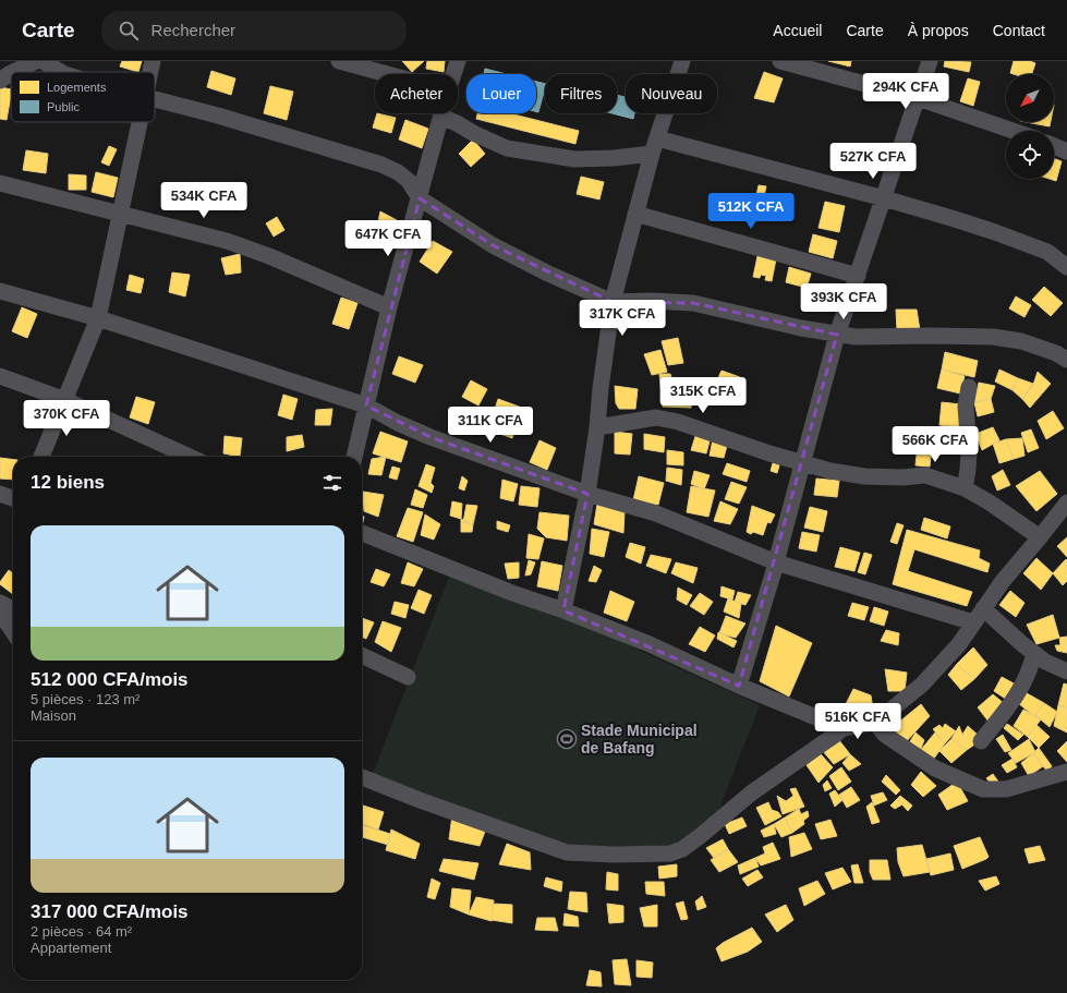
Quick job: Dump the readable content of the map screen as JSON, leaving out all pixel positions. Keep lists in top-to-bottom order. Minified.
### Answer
{"places":{"sports":["Stade Municipal de Bafang"]},"legend":["Logements","Public"],"north":"bottom left","page":{"header":"Carte","search":"Rechercher","nav":["Accueil","Carte","À propos","Contact"],"price":["294K CFA","527K CFA","534K CFA","512K CFA","647K CFA","393K CFA","317K CFA","315K CFA","370K CFA","311K CFA","566K CFA","516K CFA"],"chip":["Acheter","Louer","Filtres","Nouveau"],"heading":"12 biens","list":[{"name":"512 000 CFA/mois","note":"5 pièces · 123 m² · Maison"},{"name":"317 000 CFA/mois","note":"2 pièces · 64 m² · Appartement"}]}}
